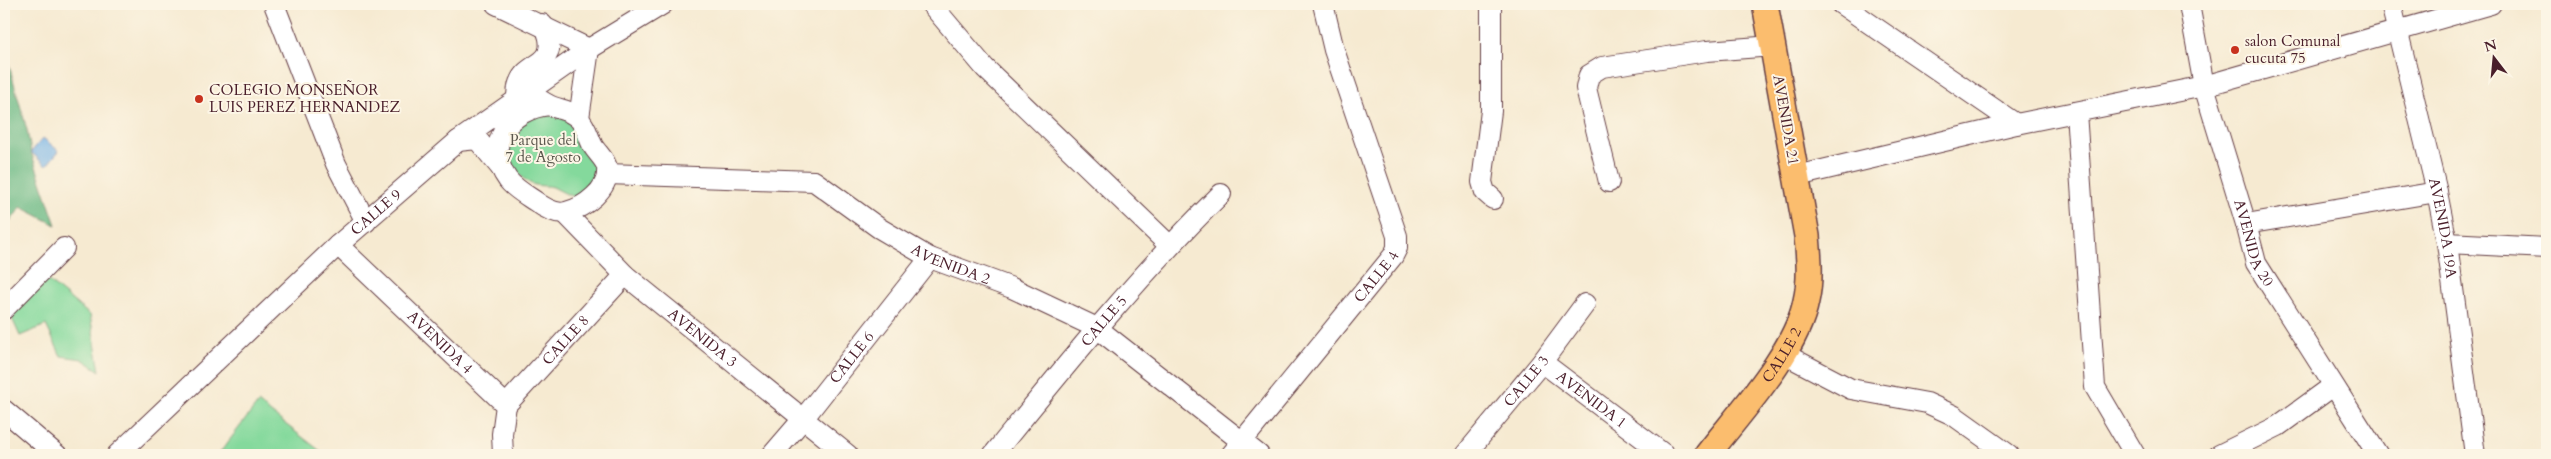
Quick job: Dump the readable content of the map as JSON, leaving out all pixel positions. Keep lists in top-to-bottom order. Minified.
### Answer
{"streets":{"main road":["AVENIDA 21","CALLE 2"],"street":["CALLE 9","AVENIDA 19A","AVENIDA 20","AVENIDA 2","CALLE 4","CALLE 5","AVENIDA 3","CALLE 8","AVENIDA 4","CALLE 6","CALLE 3","AVENIDA 1"]},"crossings":[["AVENIDA 21","CALLE 2"],["CALLE 9","AVENIDA 2"],["CALLE 9","AVENIDA 3"],["CALLE 9","AVENIDA 4"],["AVENIDA 2","CALLE 4"],["AVENIDA 2","CALLE 5"],["AVENIDA 2","AVENIDA 3"],["AVENIDA 2","CALLE 6"],["AVENIDA 3","CALLE 8"],["AVENIDA 3","CALLE 6"],["CALLE 8","AVENIDA 4"],["CALLE 3","AVENIDA 1"]],"parks":["Parque del 7 de Agosto"],"places":["salon Comunal cucuta 75","COLEGIO MONSEÑOR LUIS PEREZ HERNANDEZ"],"north":"top"}
